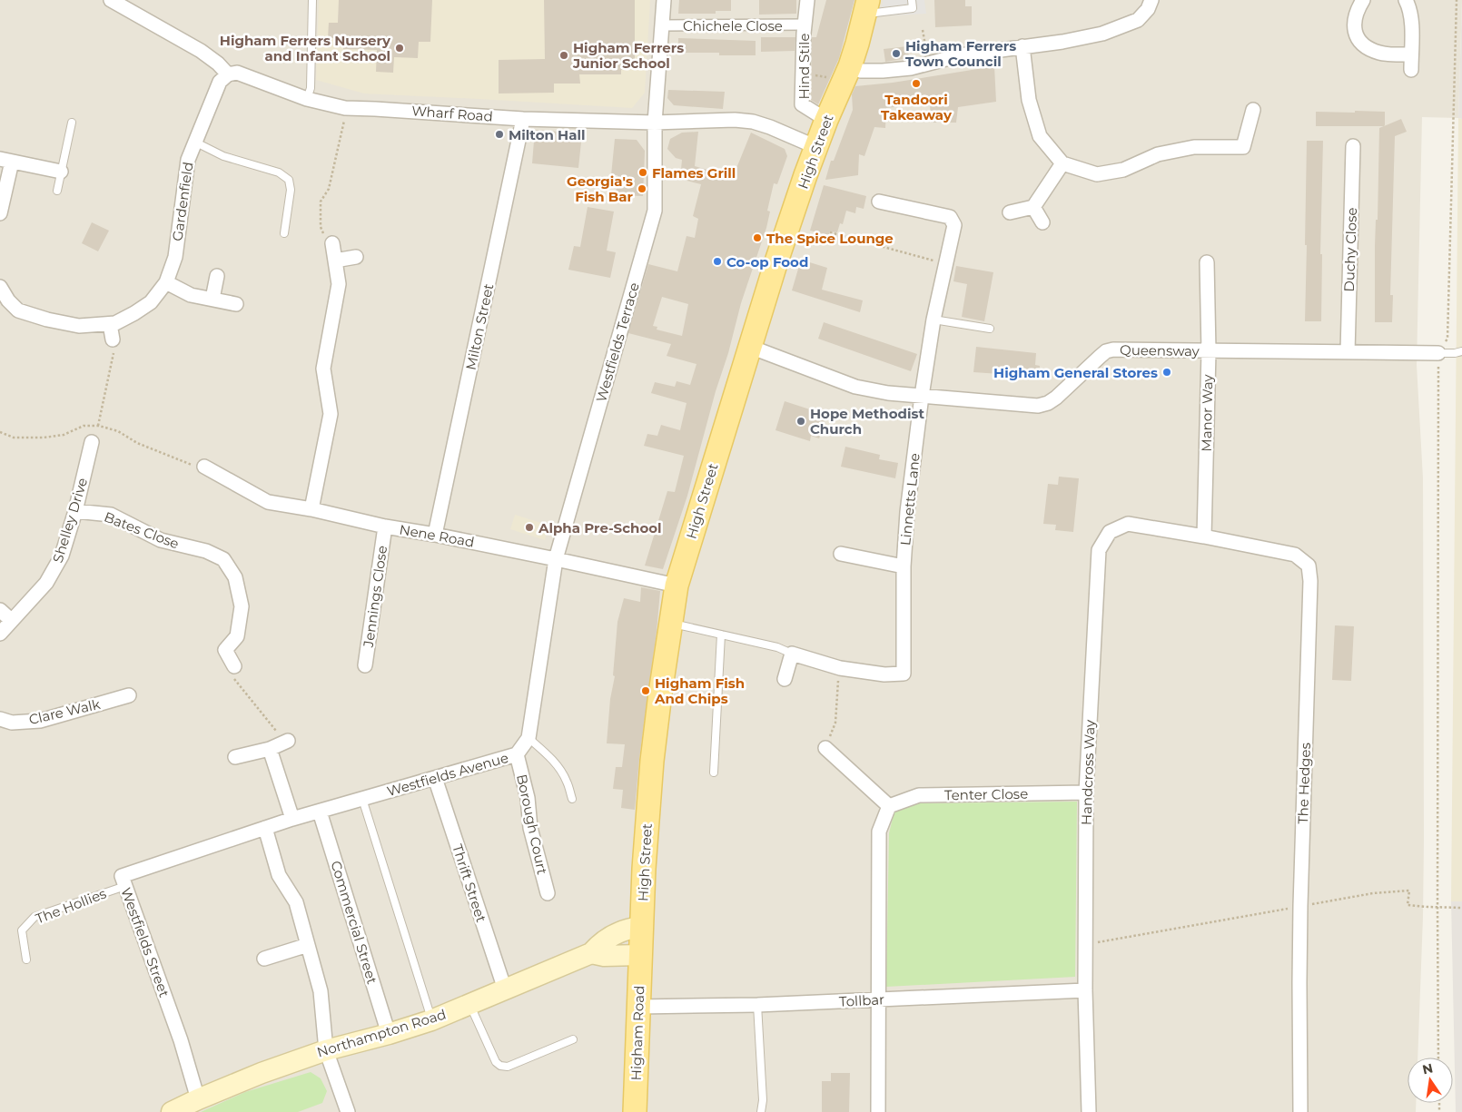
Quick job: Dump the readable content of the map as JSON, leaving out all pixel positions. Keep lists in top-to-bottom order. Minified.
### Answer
{"streets":{"main road":["High Street","Northampton Road","Higham Road"],"street":["Chichele Close","Hind Stile","Wharf Road","Gardenfield","Duchy Close","Milton Street","Westfields Terrace","Queensway","Manor Way","Linnetts Lane","Shelley Drive","Bates Close","Nene Road","Jennings Close","Clare Walk","Handcross Way","Westfields Avenue","The Hedges","Tenter Close","Borough Court","Thrift Street","Commercial Street","Westfields Street","Tollbar"],"lane":["The Hollies"]},"crossings":[["Chichele Close","Hind Stile"],["Chichele Close","Westfields Terrace"],["Hind Stile","High Street"],["Wharf Road","High Street"],["Wharf Road","Gardenfield"],["Wharf Road","Milton Street"],["Wharf Road","Westfields Terrace"],["High Street","Queensway"],["High Street","Linnetts Lane"],["High Street","Nene Road"],["High Street","Higham Road"],["Duchy Close","Queensway"],["Milton Street","Nene Road"],["Westfields Terrace","Nene Road"],["Westfields Terrace","Westfields Avenue"],["Queensway","Manor Way"],["Queensway","Linnetts Lane"],["Manor Way","Handcross Way"],["Manor Way","The Hedges"],["Shelley Drive","Bates Close"],["Nene Road","Jennings Close"],["Nene Road","Westfields Avenue"],["Handcross Way","The Hedges"],["Handcross Way","Tenter Close"],["Handcross Way","Tollbar"],["Westfields Avenue","Borough Court"],["Westfields Avenue","Thrift Street"],["Westfields Avenue","Commercial Street"],["Westfields Avenue","Westfields Street"],["Thrift Street","Northampton Road"],["The Hollies","Westfields Street"],["Commercial Street","Northampton Road"],["Westfields Street","Northampton Road"],["Tollbar","Higham Road"]],"places":["Higham Ferrers Nursery and Infant School","Higham Ferrers Town Council","Higham Ferrers Junior School","Tandoori Takeaway","Milton Hall","Flames Grill","Georgia's Fish Bar","The Spice Lounge","Co-op Food","Higham General Stores","Hope Methodist Church","Alpha Pre-School","Higham Fish And Chips"],"north":"top"}
